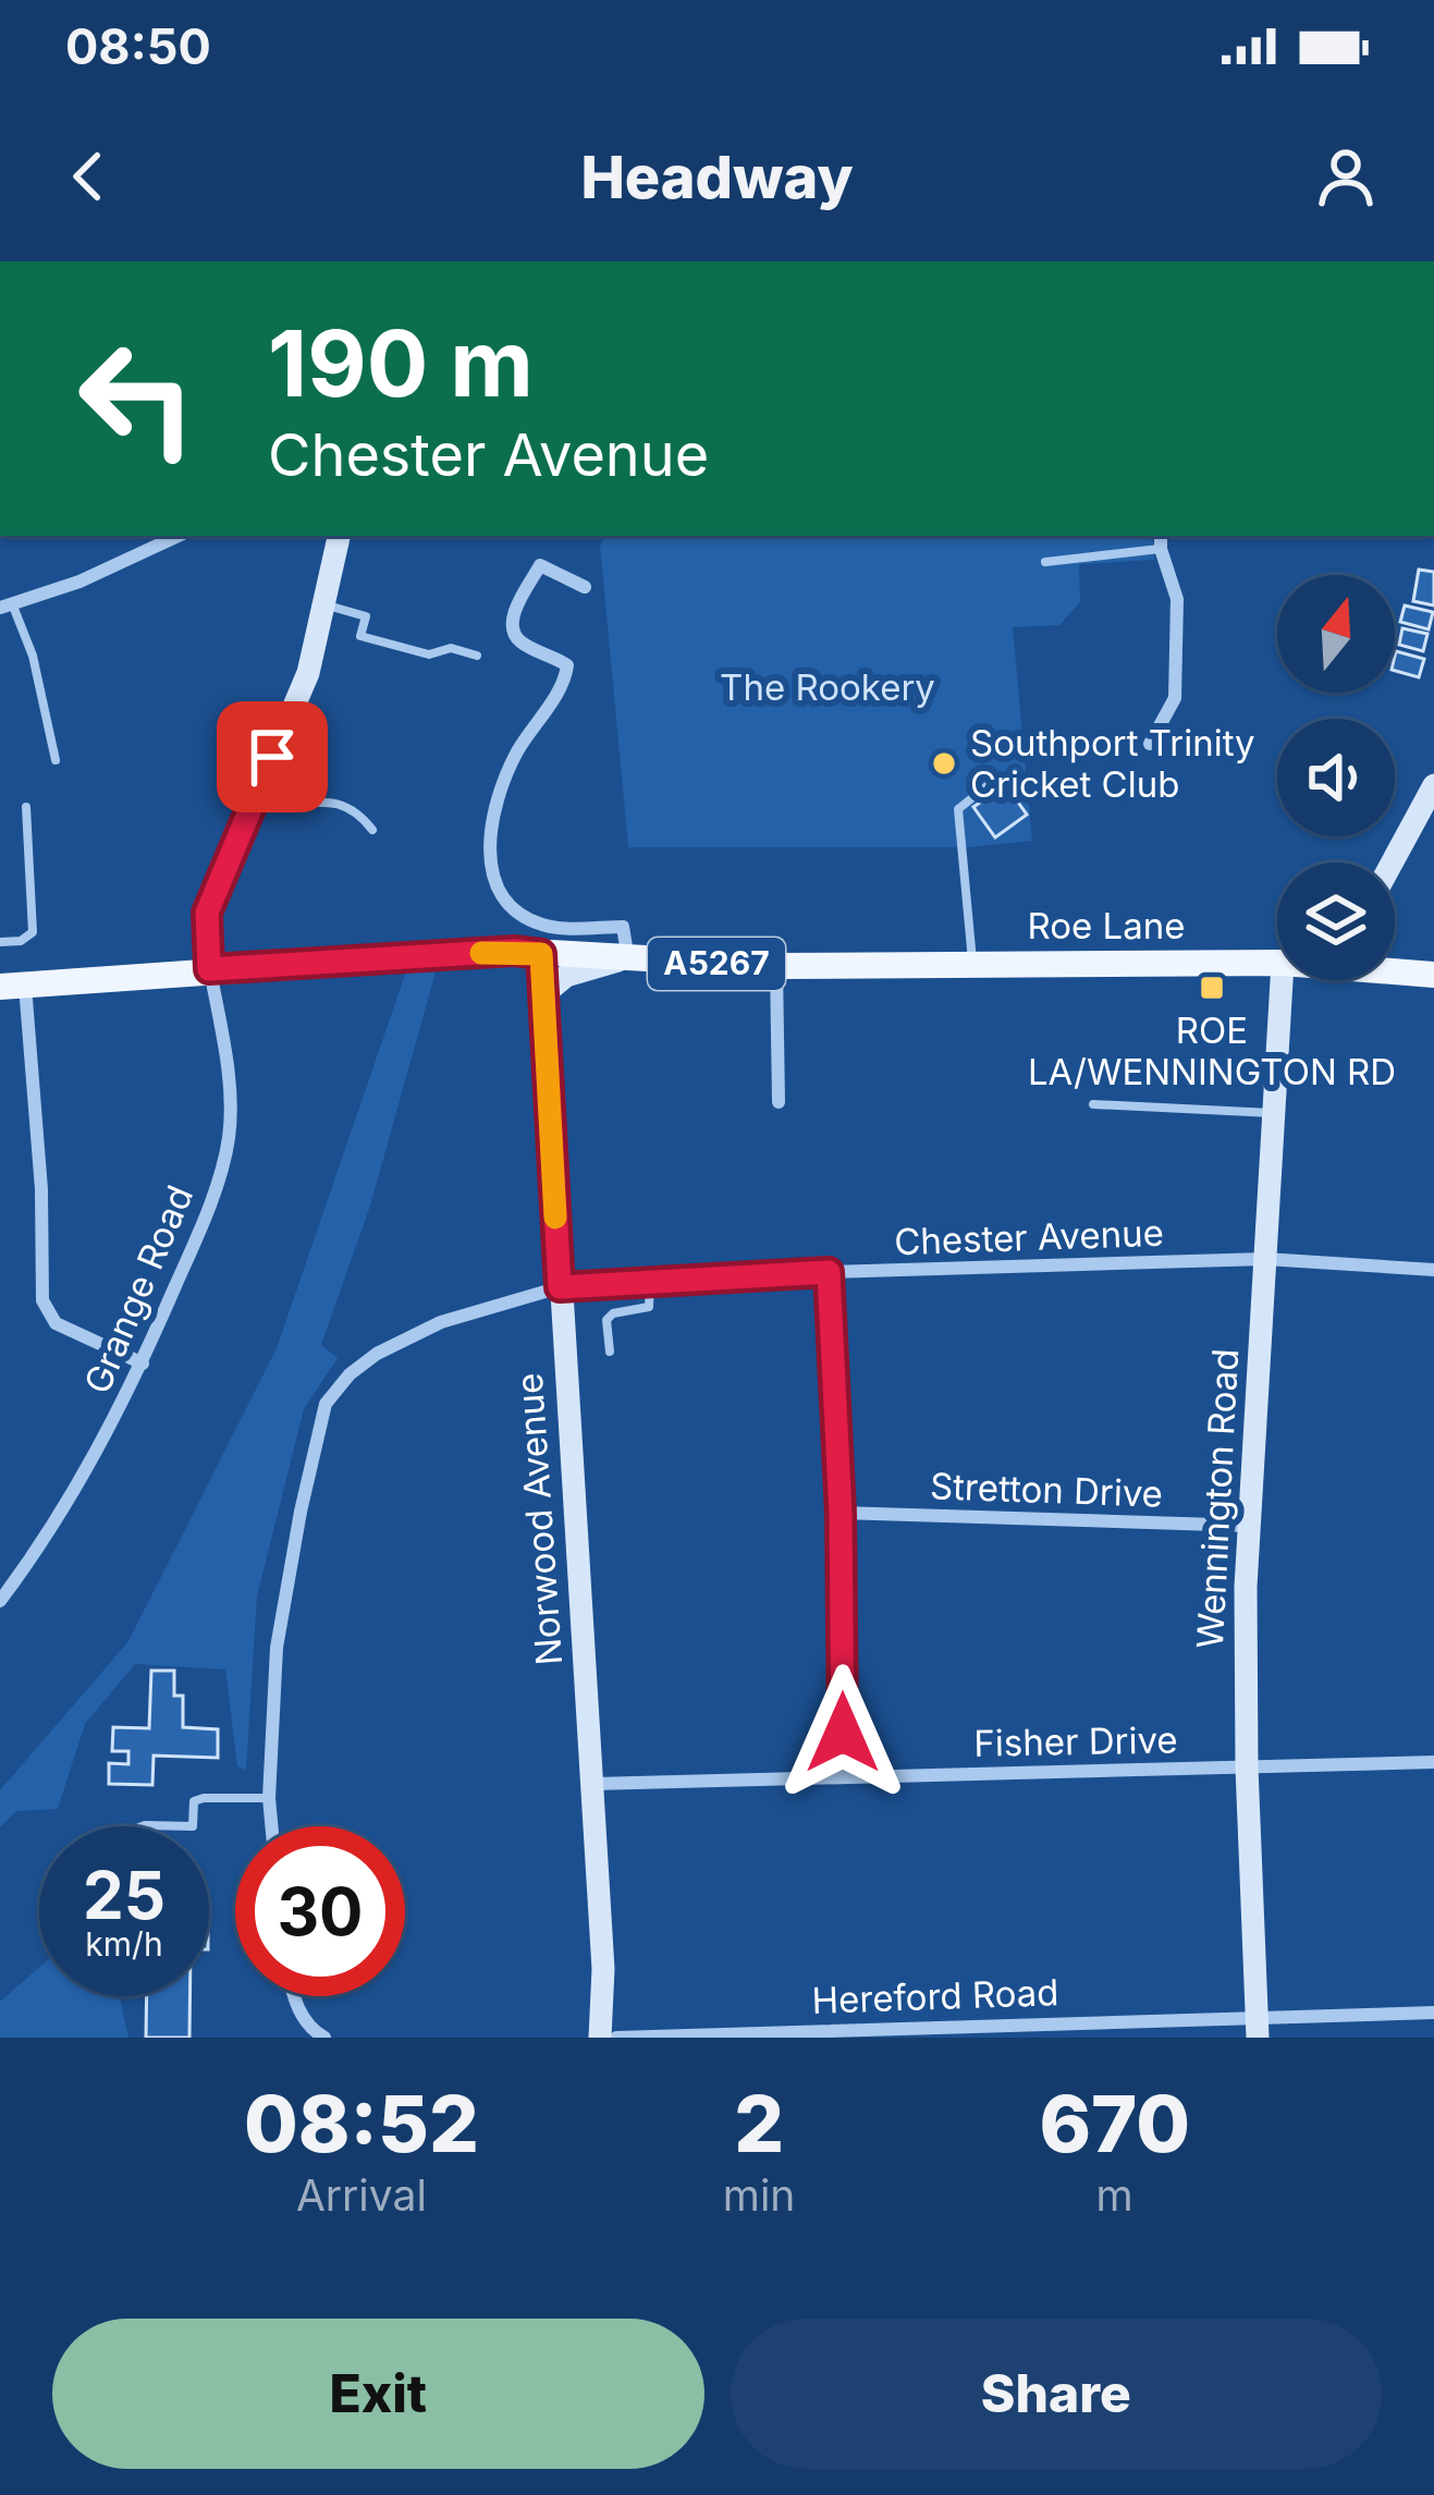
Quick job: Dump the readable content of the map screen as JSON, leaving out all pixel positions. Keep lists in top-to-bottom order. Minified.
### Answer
{"streets":{"main road":["Roe Lane","A5267"],"street":["Chester Avenue","Grange Road","Stretton Drive","Wennington Road","Norwood Avenue","Fisher Drive","Hereford Road"]},"crossings":[["Roe Lane","Grange Road"],["Roe Lane","Norwood Avenue"],["Chester Avenue","Wennington Road"],["Chester Avenue","Norwood Avenue"],["Stretton Drive","Wennington Road"],["Wennington Road","Fisher Drive"],["Wennington Road","Hereford Road"],["Norwood Avenue","Fisher Drive"]],"parks":["The Rookery"],"places":{"other":["Southport Trinity Cricket Club"],"transit":["ROE LA/WENNINGTON RD"]},"north":"top","page":{"status":"08:50","header":"Headway","turn":["190 m","Chester Avenue"],"speed":"25 km/h","limit":"30","eta":["08:52","Arrival","2","min","670","m"],"buttons":["Exit","Share"]}}
